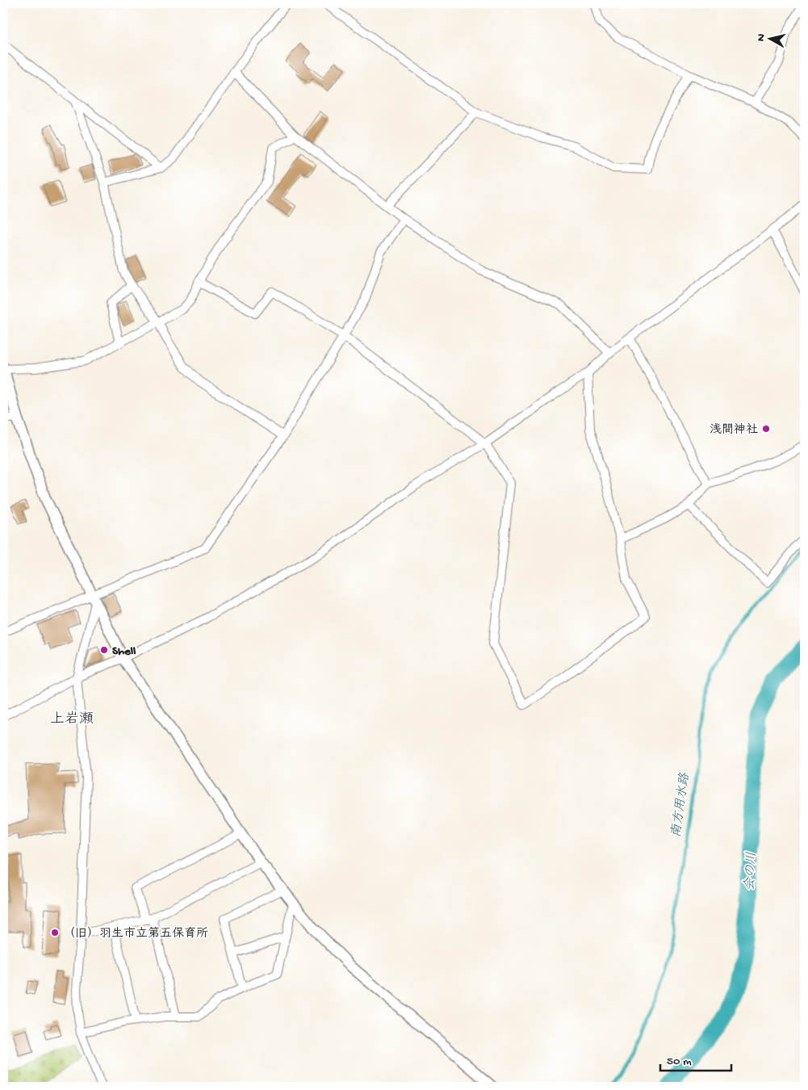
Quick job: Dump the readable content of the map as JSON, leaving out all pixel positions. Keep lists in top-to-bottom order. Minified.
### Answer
{"districts":["上岩瀬"],"water":["南方用水路","会の川"],"places":["浅間神社","Shell","（旧）羽生市立第五保育所"],"scale_bar":"50 m","north":"left"}
